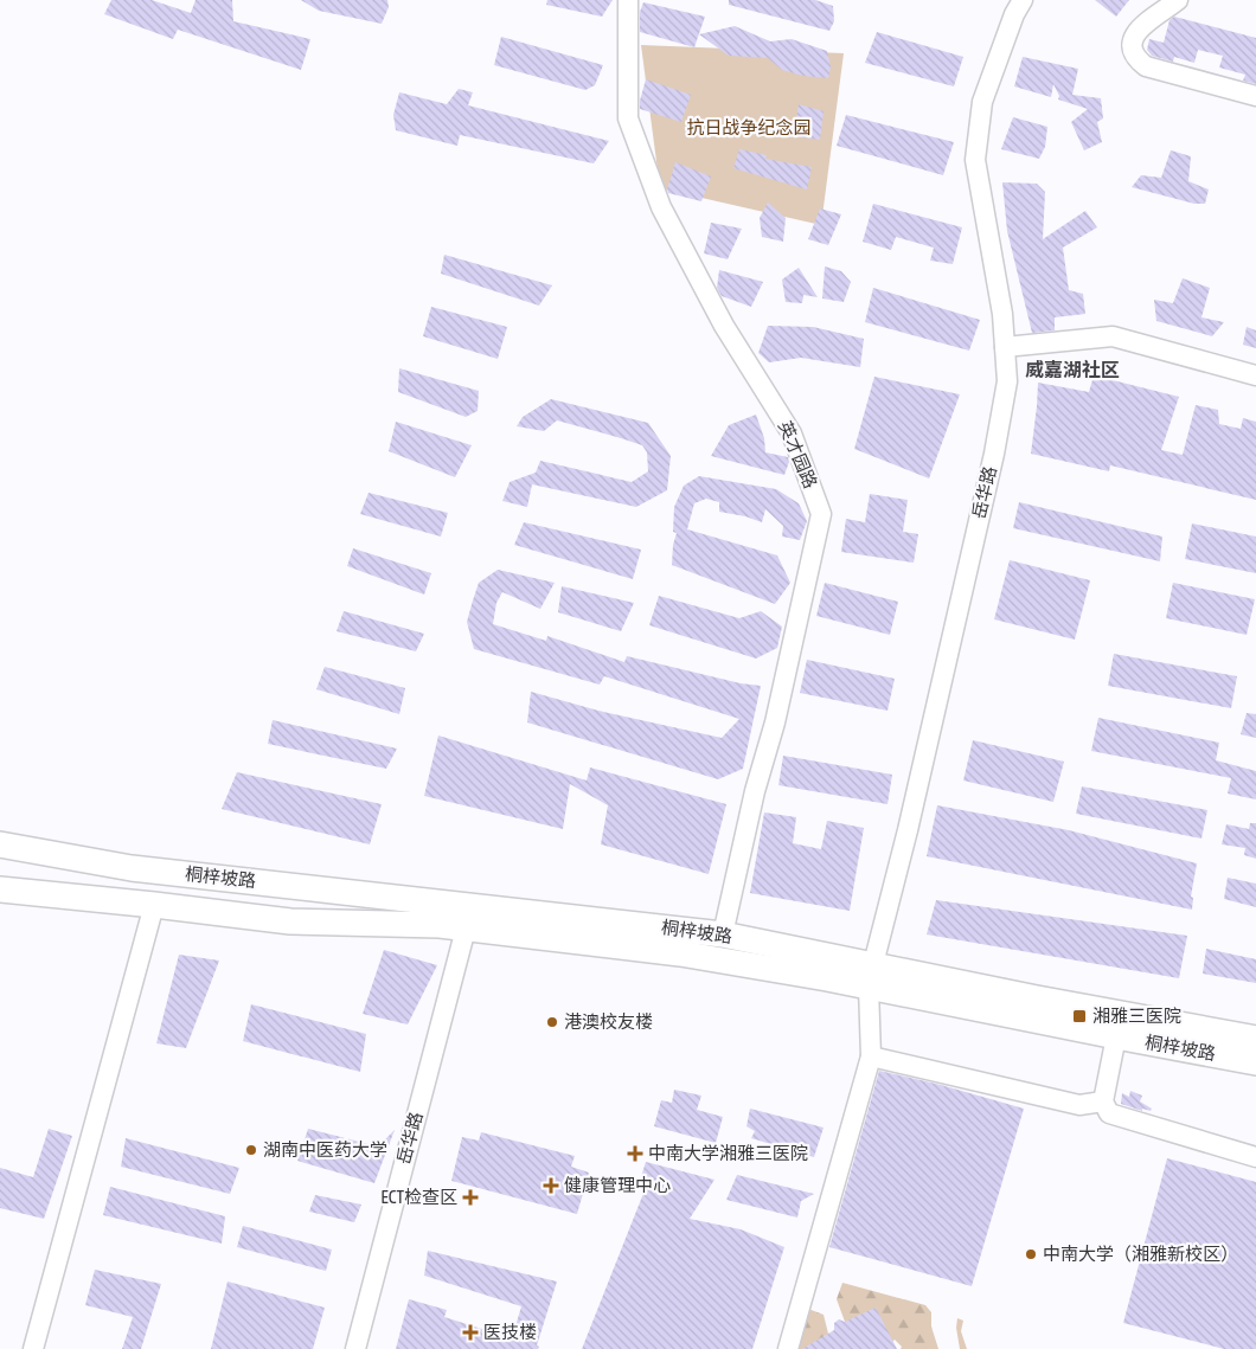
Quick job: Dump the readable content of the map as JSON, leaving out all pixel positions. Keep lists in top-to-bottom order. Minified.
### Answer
{"streets":{"main road":["桐梓坡路"],"street":["英才园路","岳华路"]},"crossings":[["英才园路","桐梓坡路"],["岳华路","桐梓坡路"]],"districts":["威嘉湖社区"],"parks":["抗日战争纪念园"],"places":{"transit":["湘雅三医院"],"other":["港澳校友楼","湖南中医药大学","中南大学（湘雅新校区）"],"health":["中南大学湘雅三医院","健康管理中心","ECT检查区","医技楼"]}}
